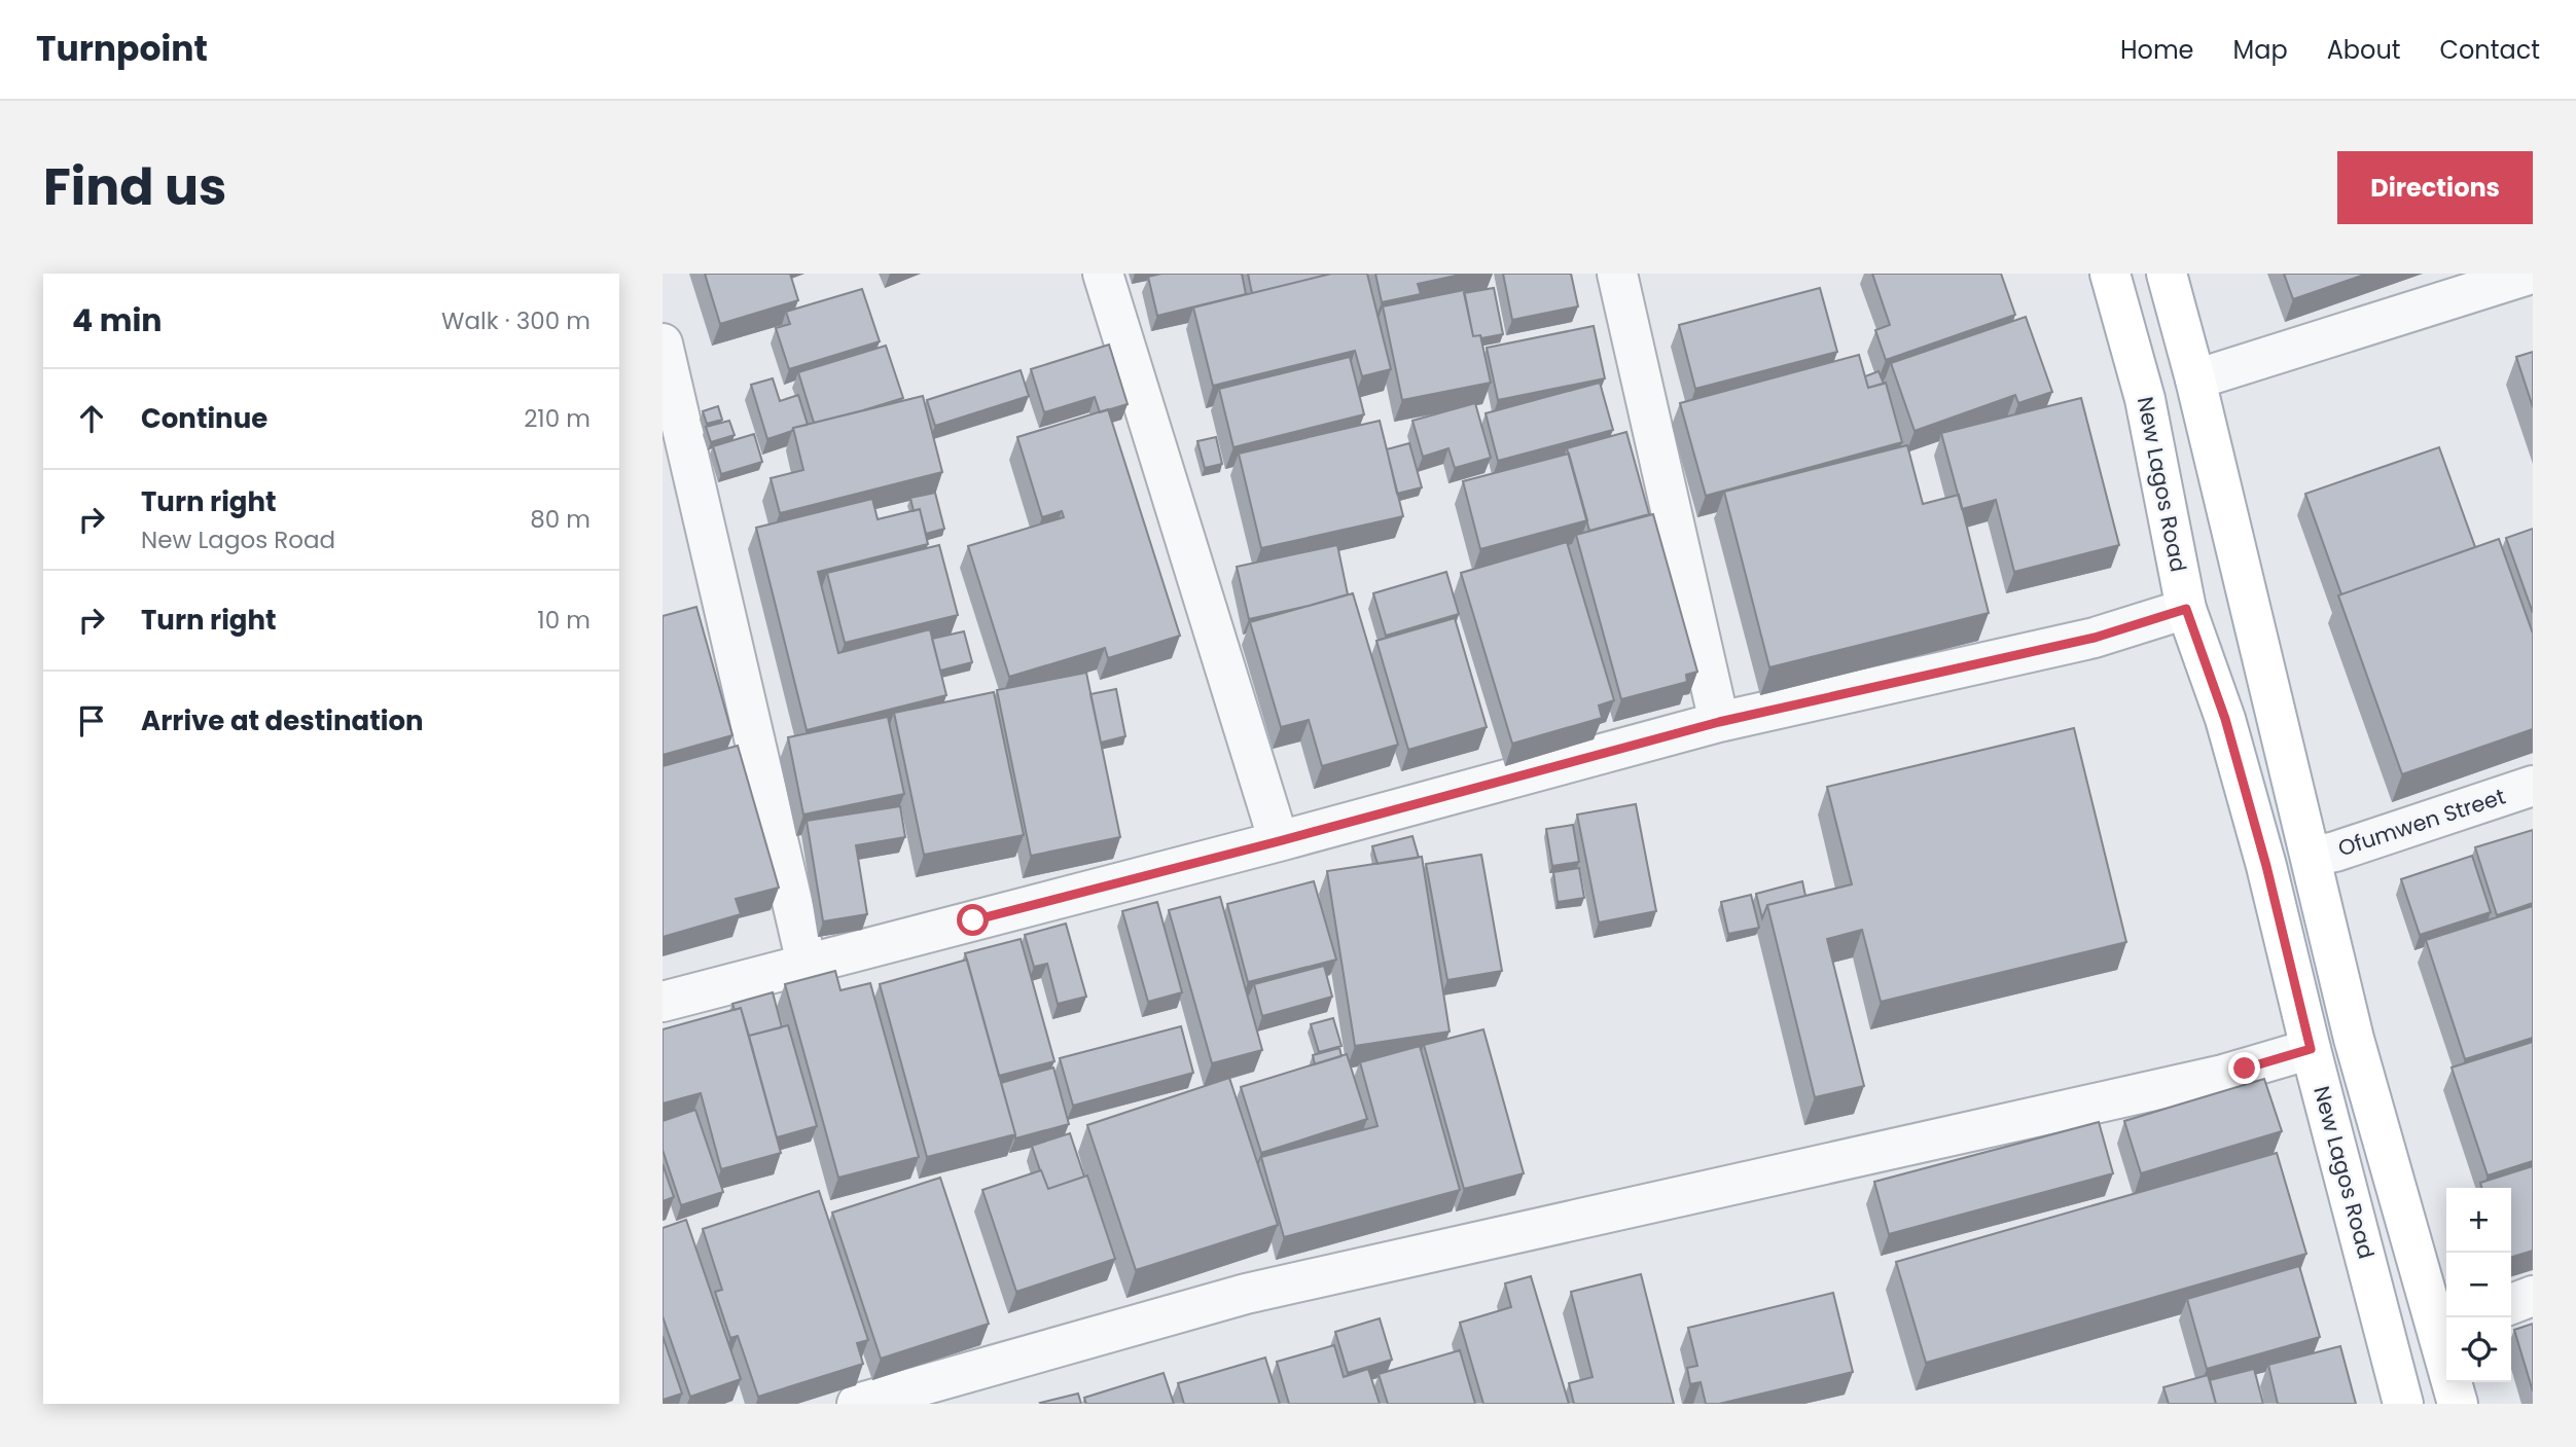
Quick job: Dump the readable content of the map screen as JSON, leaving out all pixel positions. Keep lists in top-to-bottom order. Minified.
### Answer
{"streets":{"main road":["New Lagos Road"],"street":["Ofumwen Street"]},"page":{"header":"Turnpoint","nav":["Home","Map","About","Contact"],"title":"Find us","buttons":"Directions","heading":["4 min","Walk · 300 m"],"list":[["Continue","210 m"],["Turn right","New Lagos Road","80 m"],["Turn right","10 m"],"Arrive at destination"],"map_buttons":["+","−"]}}
